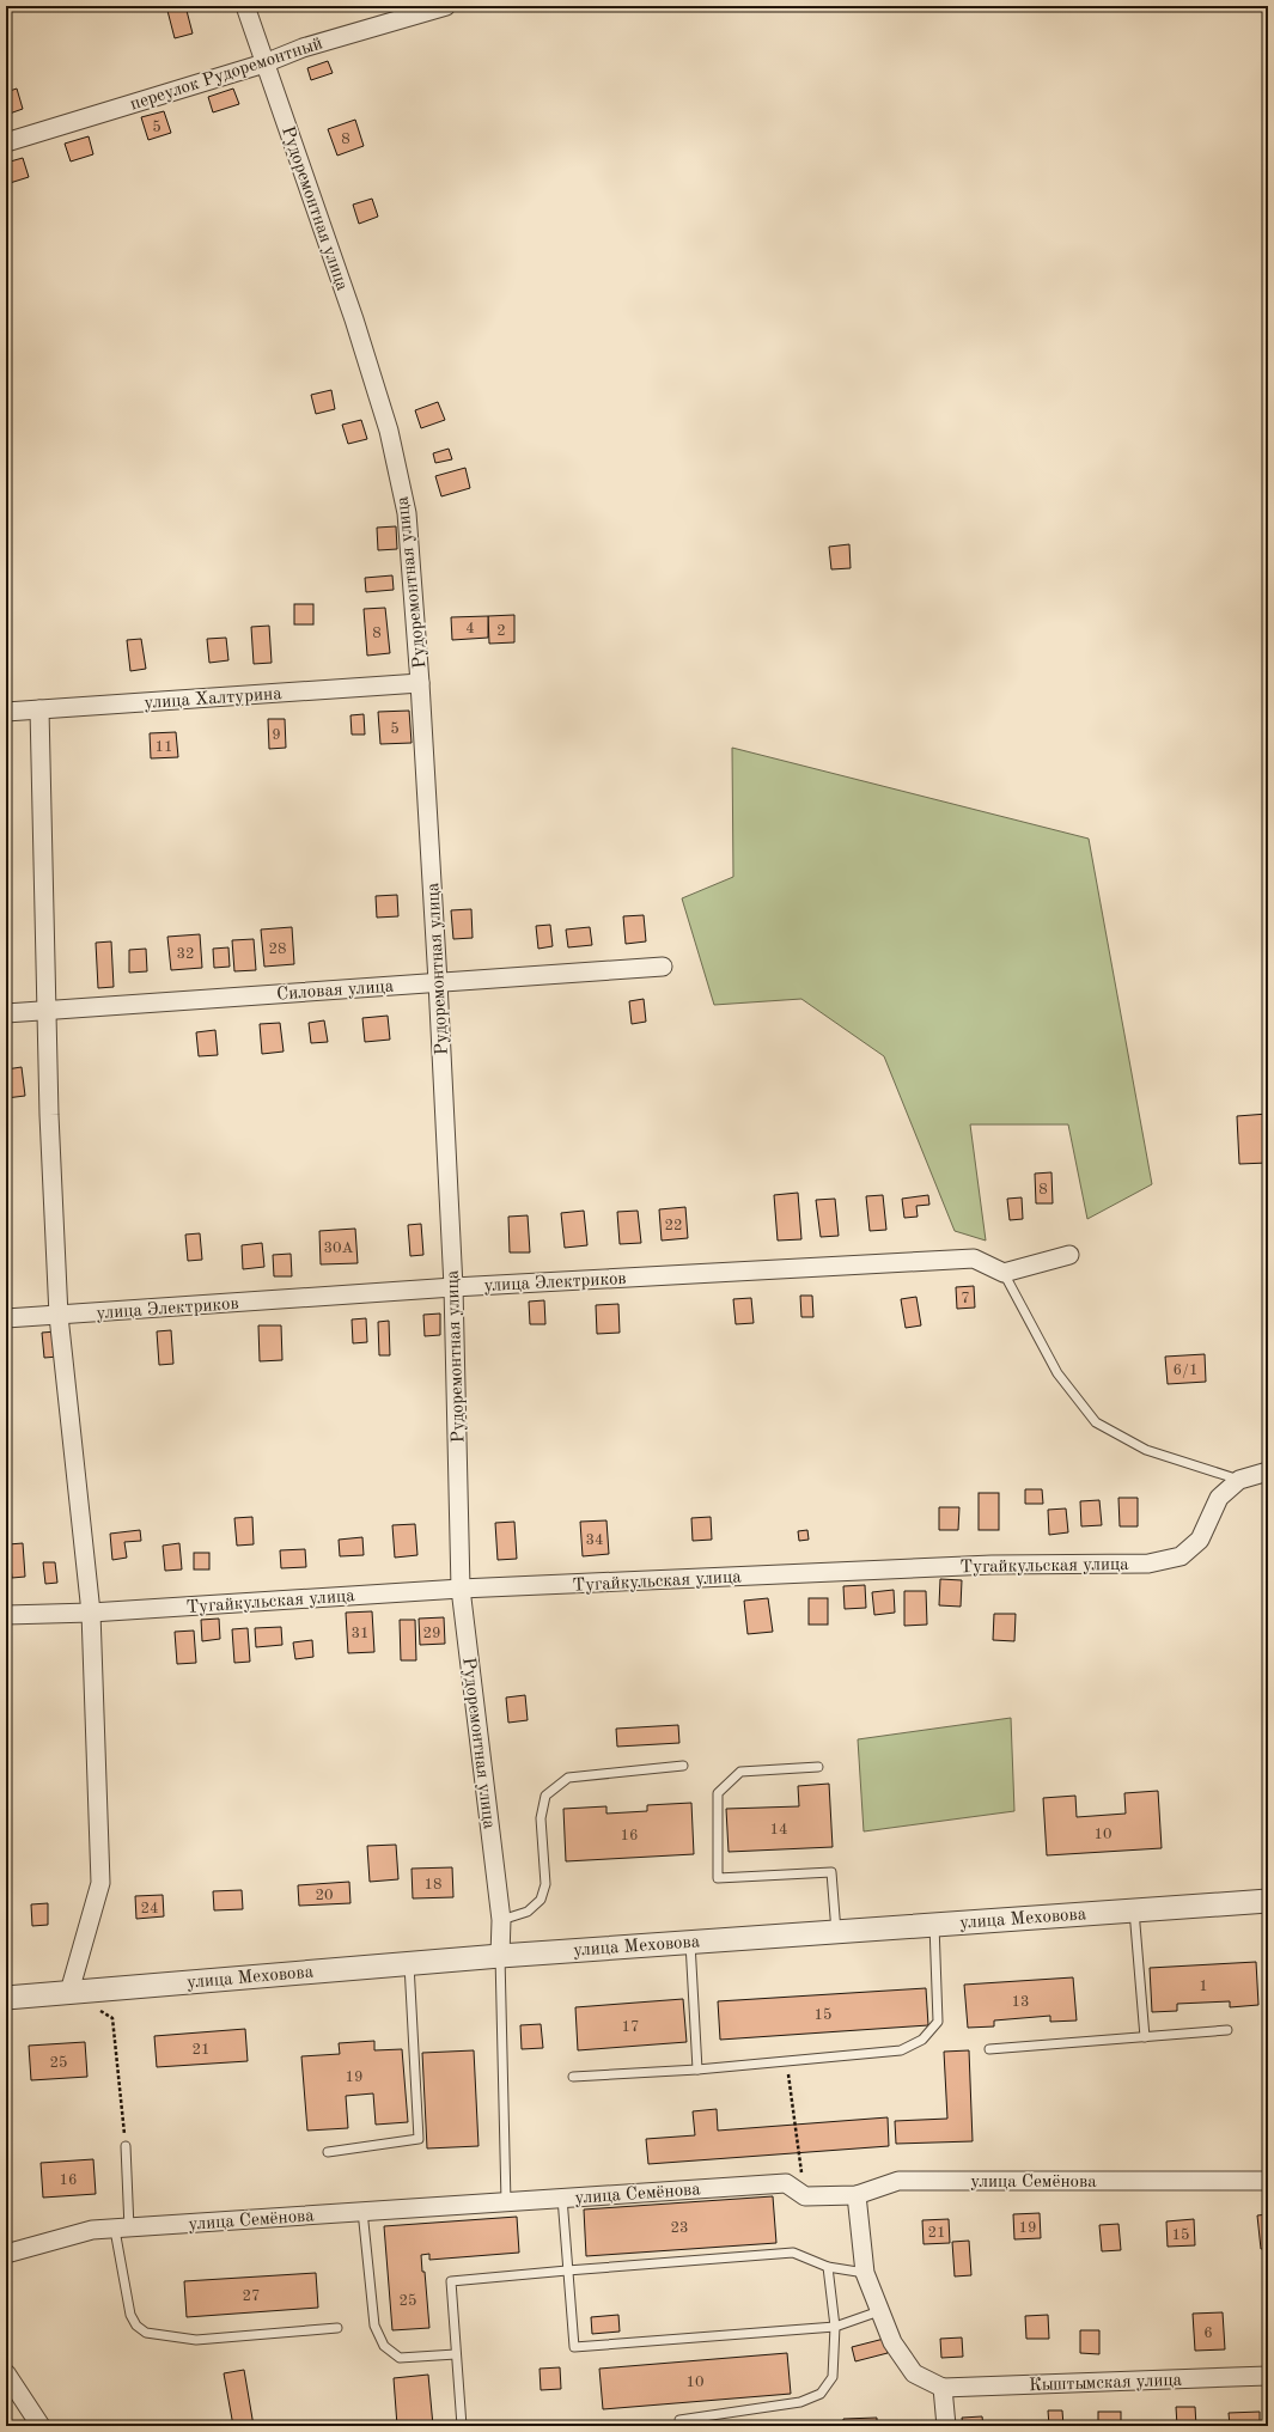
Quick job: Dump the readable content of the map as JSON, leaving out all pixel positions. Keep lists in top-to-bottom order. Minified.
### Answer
{"streets":{"street":["переулок Рудоремонтный","Рудоремонтная улица","улица Халтурина","Силовая улица","улица Электриков","Тугайкульская улица","улица Меховова","улица Семёнова","Кыштымская улица"]},"crossings":[["переулок Рудоремонтный","Рудоремонтная улица"],["Рудоремонтная улица","улица Халтурина"],["Рудоремонтная улица","Силовая улица"],["Рудоремонтная улица","улица Электриков"],["Рудоремонтная улица","Тугайкульская улица"],["Рудоремонтная улица","улица Меховова"]],"house_numbers":["5","8","4","2","8","5","9","11","28","32","8","22","30А","7","6/1","34","31","29","14","10","16","18","20","24","1","13","15","17","21","25","19","16","23","19","21","15","27","25","6","10"]}
